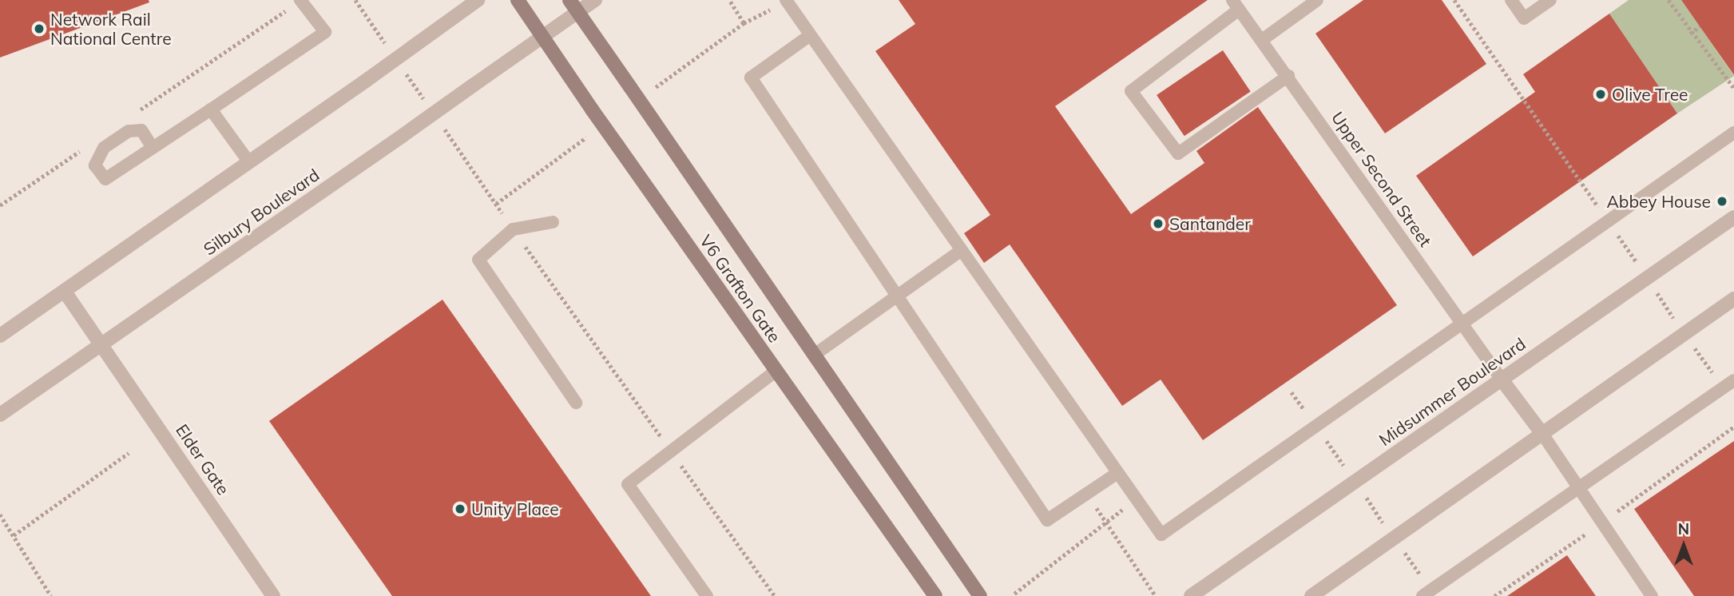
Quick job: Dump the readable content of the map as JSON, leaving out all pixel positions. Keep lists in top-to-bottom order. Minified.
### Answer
{"streets":{"street":["Silbury Boulevard","V6 Grafton Gate","Midsummer Boulevard","Elder Gate"],"lane":["Upper Second Street"]},"crossings":[["Upper Second Street","Midsummer Boulevard"],["Silbury Boulevard","V6 Grafton Gate"],["Silbury Boulevard","Elder Gate"]],"places":["Network Rail National Centre","Olive Tree","Abbey House","Santander","Unity Place"],"north":"top"}
